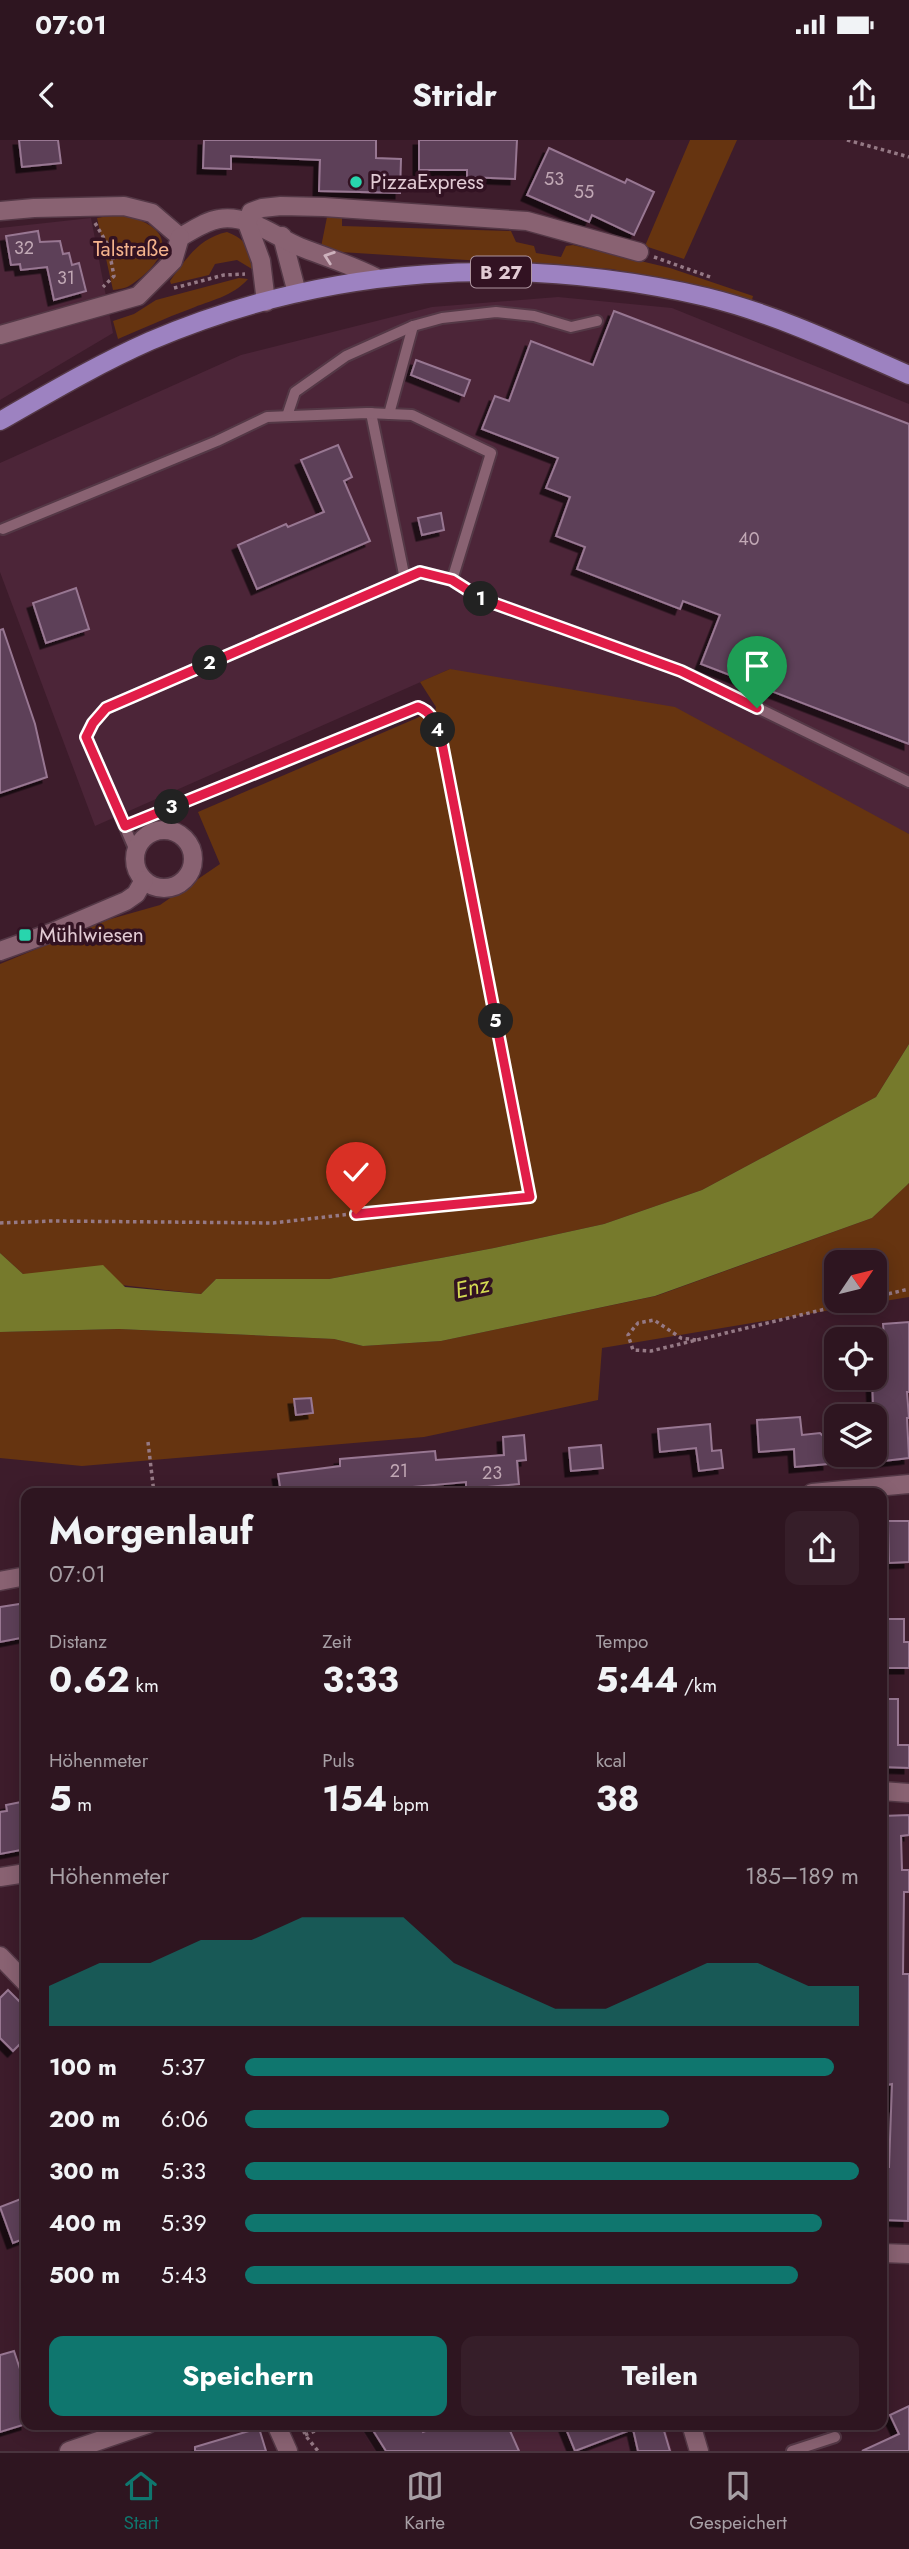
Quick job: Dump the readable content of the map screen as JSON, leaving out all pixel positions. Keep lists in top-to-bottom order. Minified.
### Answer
{"streets":{"main road":["B 27"]},"water":["Enz"],"parks":["Talstraße"],"places":{"other":["PizzaExpress"],"transit":["Mühlwiesen"]},"house_numbers":["53","55","32","31","40","21","23"],"north":"top right","page":{"status":"07:01","header":"Stridr","pins":["1","2","4","3","5"],"heading":["Morgenlauf","07:01"],"stats":[["Distanz","0.62 km"],["Zeit","3:33"],["Tempo","5:44 /km"],["Höhenmeter","5 m"],["Puls","154 bpm"],["kcal","38"]],"chart":["Höhenmeter","185–189 m"],"list":[{"name":"100 m","note":"5:37"},{"name":"200 m","note":"6:06"},{"name":"300 m","note":"5:33"},{"name":"400 m","note":"5:39"},{"name":"500 m","note":"5:43"}],"buttons":["Speichern","Teilen"],"tabs":["Start","Karte","Gespeichert"]}}
